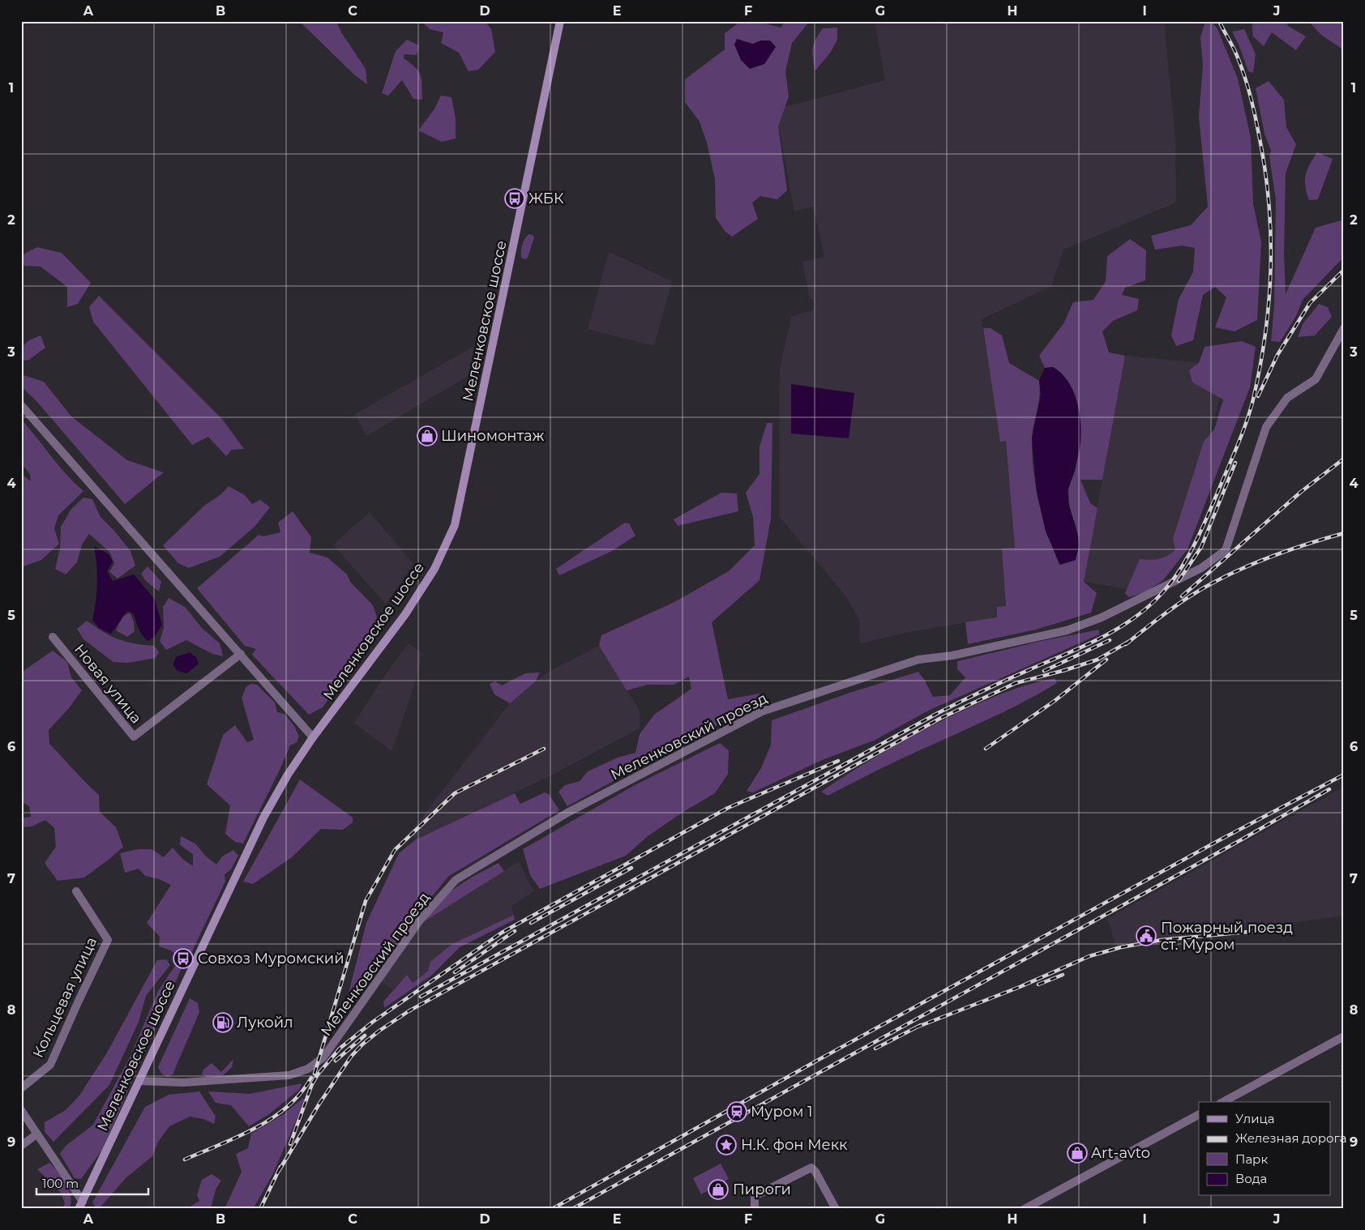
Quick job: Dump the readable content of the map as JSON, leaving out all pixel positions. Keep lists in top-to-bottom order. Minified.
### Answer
{"streets":{"main road":["Меленковское шоссе"],"street":["Новая улица","Меленковский проезд","Кольцевая улица"]},"crossings":[["Меленковское шоссе","Меленковский проезд"]],"places":{"bus stop":["ЖБК","Совхоз Муромский"],"shop":["Шиномонтаж","Art-avto","Пироги"],"public building":["Пожарный поезд ст. Муром"],"fuel station":["Лукойл"],"station":["Муром 1"],"place":["Н.К. фон Мекк"]},"legend":["Улица","Железная дорога","Парк","Вода"],"scale_bar":"100 m","grid":{"columns":["A","B","C","D","E","F","G","H","I","J"],"rows":["1","2","3","4","5","6","7","8","9"]}}
